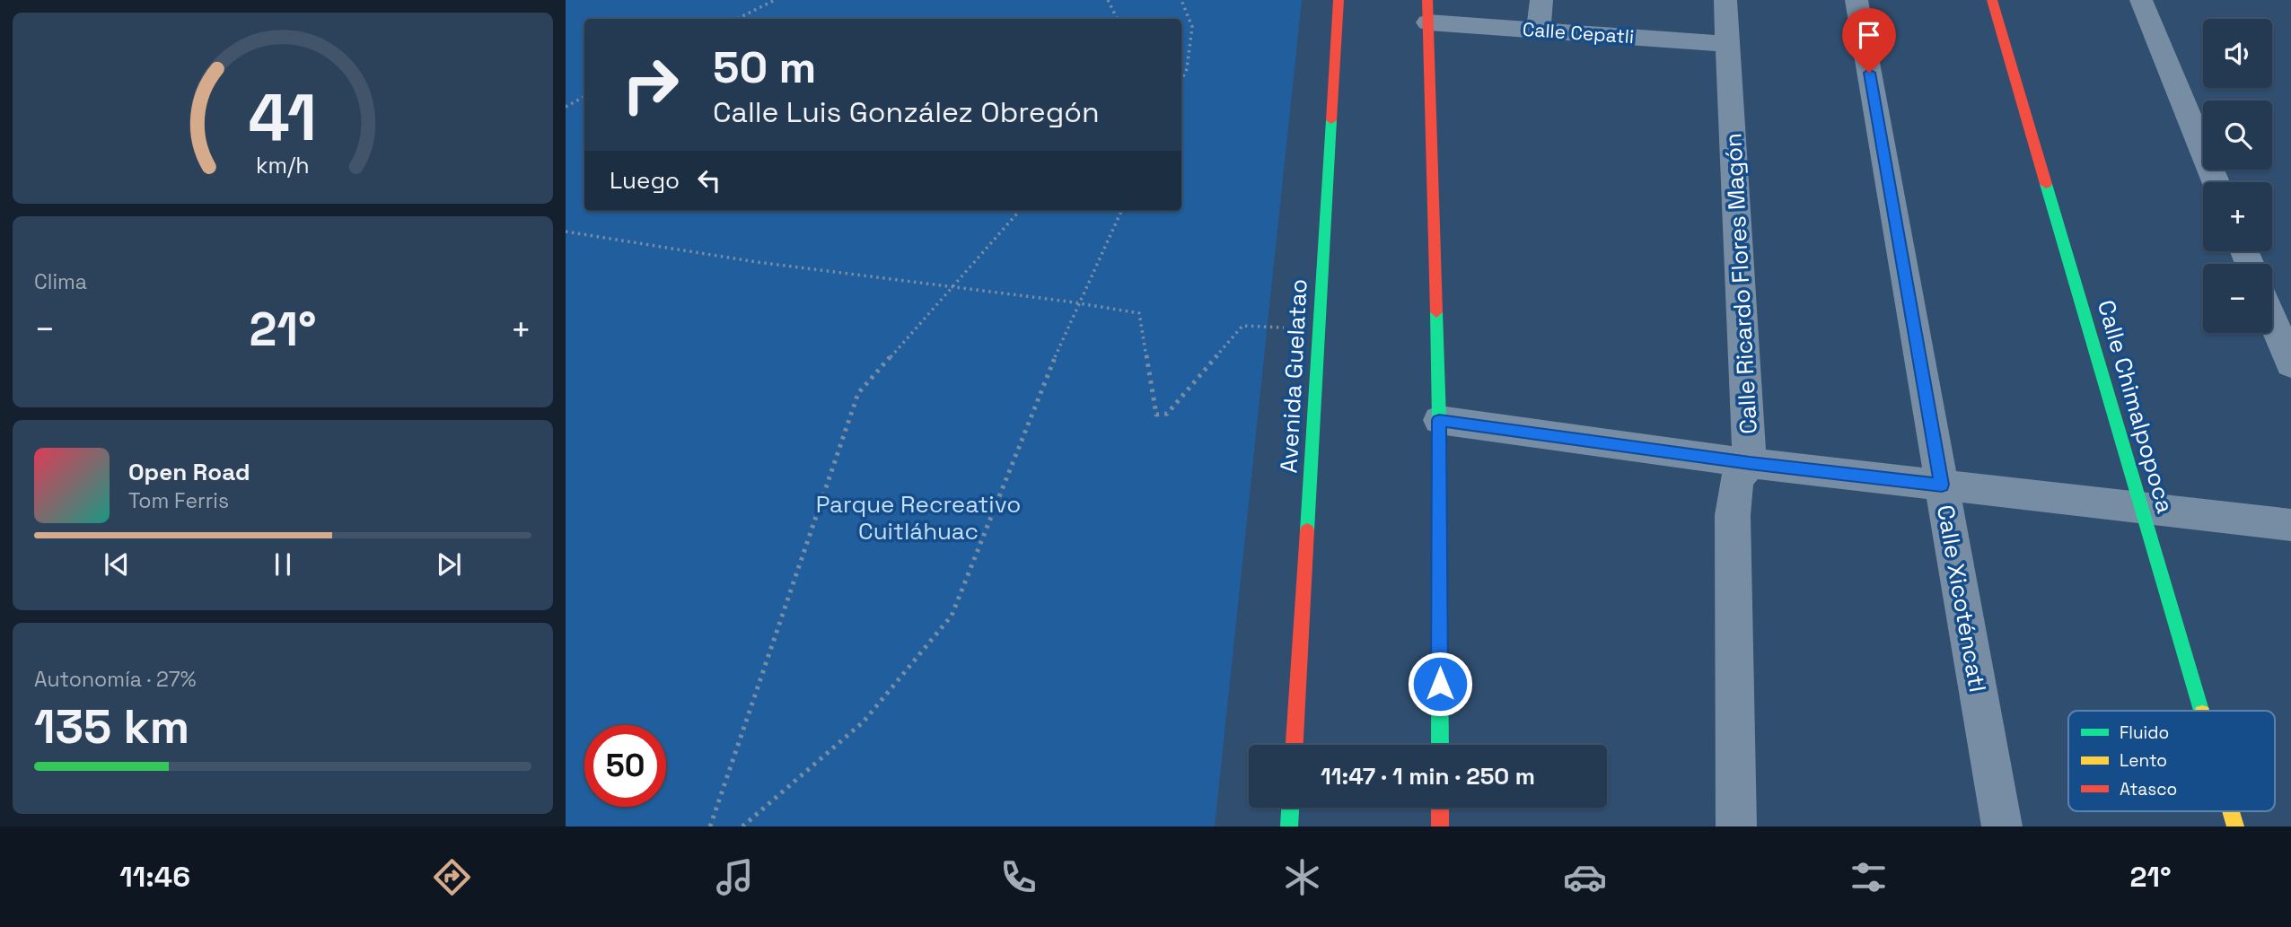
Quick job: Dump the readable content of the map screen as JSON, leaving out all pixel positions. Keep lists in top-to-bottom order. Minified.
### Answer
{"streets":{"main road":["Avenida Guelatao","Calle Chimalpopoca"],"street":["Calle Cepatli","Calle Ricardo Flores Magón","Calle Xicoténcatl"]},"crossings":[["Calle Cepatli","Calle Ricardo Flores Magón"]],"parks":["Parque Recreativo Cuitláhuac"],"legend":["Fluido","Lento","Atasco"],"page":{"map_buttons":["+","−"],"turn":["50 m","Calle Luis González Obregón"],"then":"Luego","tile":["Clima",["Autonomía · 27%","135 km"]],"heat":["−","21°","+"],"song":["Open Road","Tom Ferris"],"limit":"50","trip":"11:47 · 1 min · 250 m","tabs":["11:46","21°"],"gauge":["41","km/h"]}}
